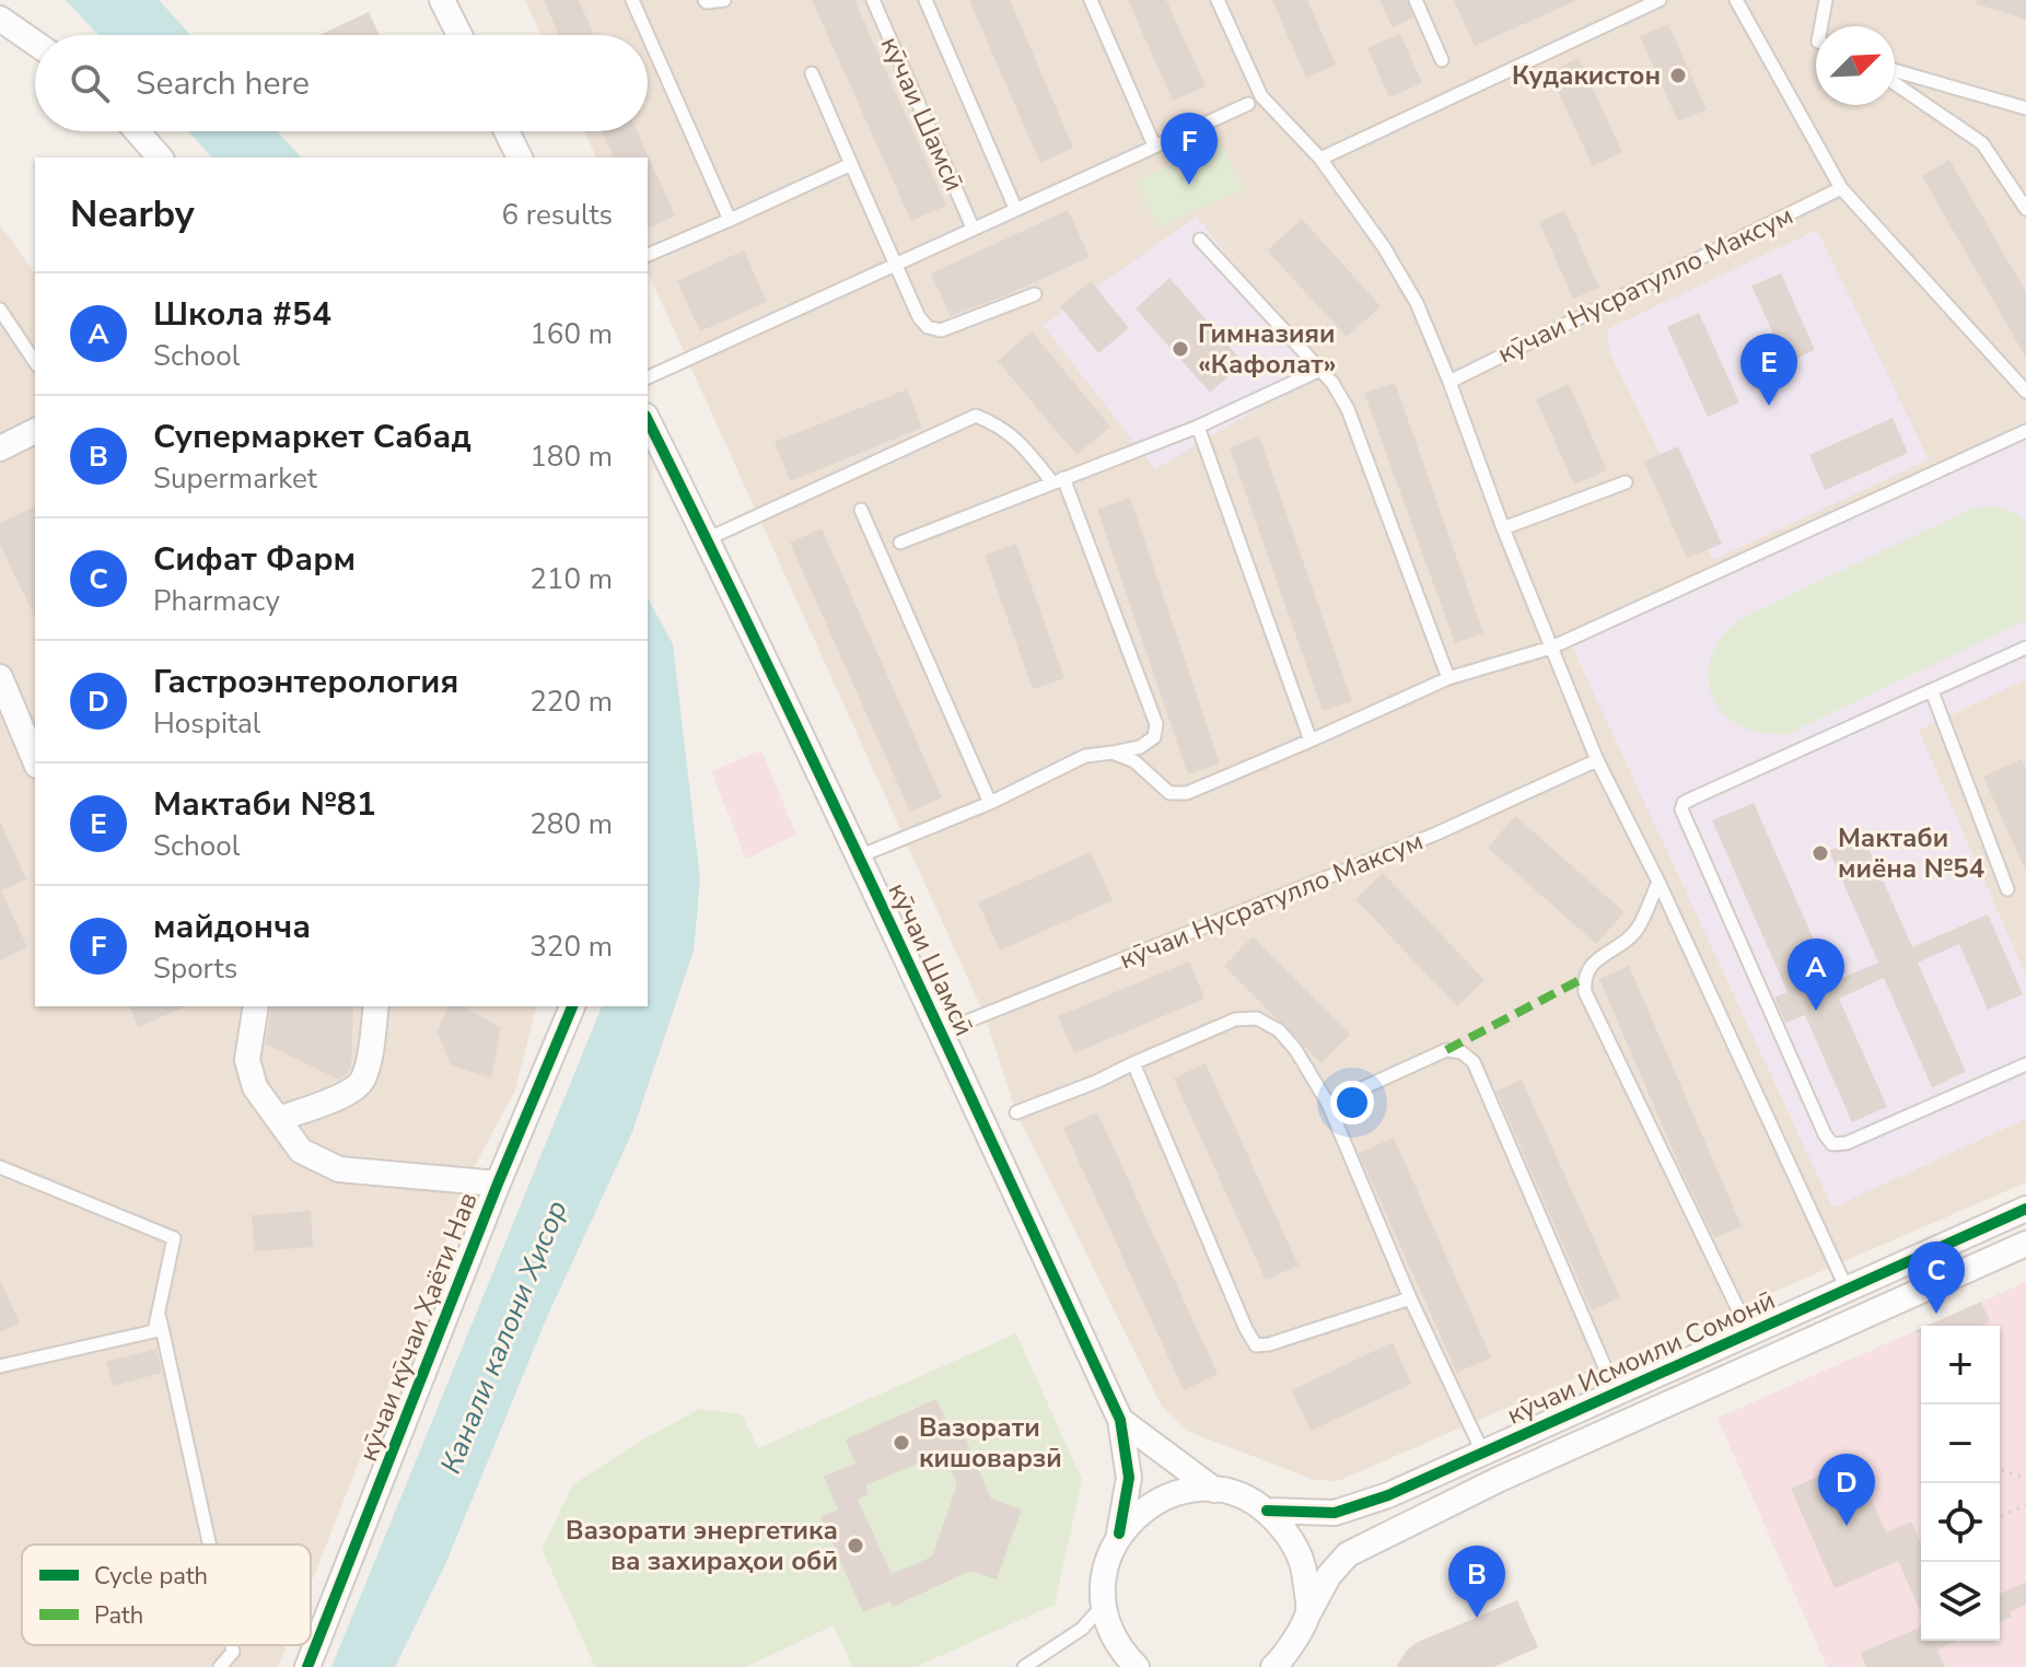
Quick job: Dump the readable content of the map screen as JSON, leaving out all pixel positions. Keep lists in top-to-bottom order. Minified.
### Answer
{"streets":{"street":["кӯчаи Шамсӣ","кӯчаи кӯчаи Ҳаёти Нав","кӯчаи Исмоили Сомонӣ"],"lane":["кӯчаи Нусратулло Максум"]},"crossings":[["кӯчаи Шамсӣ","кӯчаи Нусратулло Максум"],["кӯчаи Шамсӣ","кӯчаи Исмоили Сомонӣ"]],"water":["Канали калони Ҳисор"],"places":["Кудакистон","Гимназияи «Кафолат»","Мактаби миёна №54","Вазорати кишоварзӣ","Вазорати энергетика ва захираҳои обӣ"],"legend":["Cycle path","Path"],"north":"top right","page":{"search":"Search here","pins":["F","E","A","C","D","B"],"heading":["Nearby","6 results"],"list":[{"mark":"A","name":"Школа #54","note":"School","value":"160 m"},{"mark":"B","name":"Супермаркет Сабад","note":"Supermarket","value":"180 m"},{"mark":"C","name":"Сифат Фарм","note":"Pharmacy","value":"210 m"},{"mark":"D","name":"Гастроэнтерология","note":"Hospital","value":"220 m"},{"mark":"E","name":"Мактаби №81","note":"School","value":"280 m"},{"mark":"F","name":"майдонча","note":"Sports","value":"320 m"}],"map_buttons":["+","−"]}}
